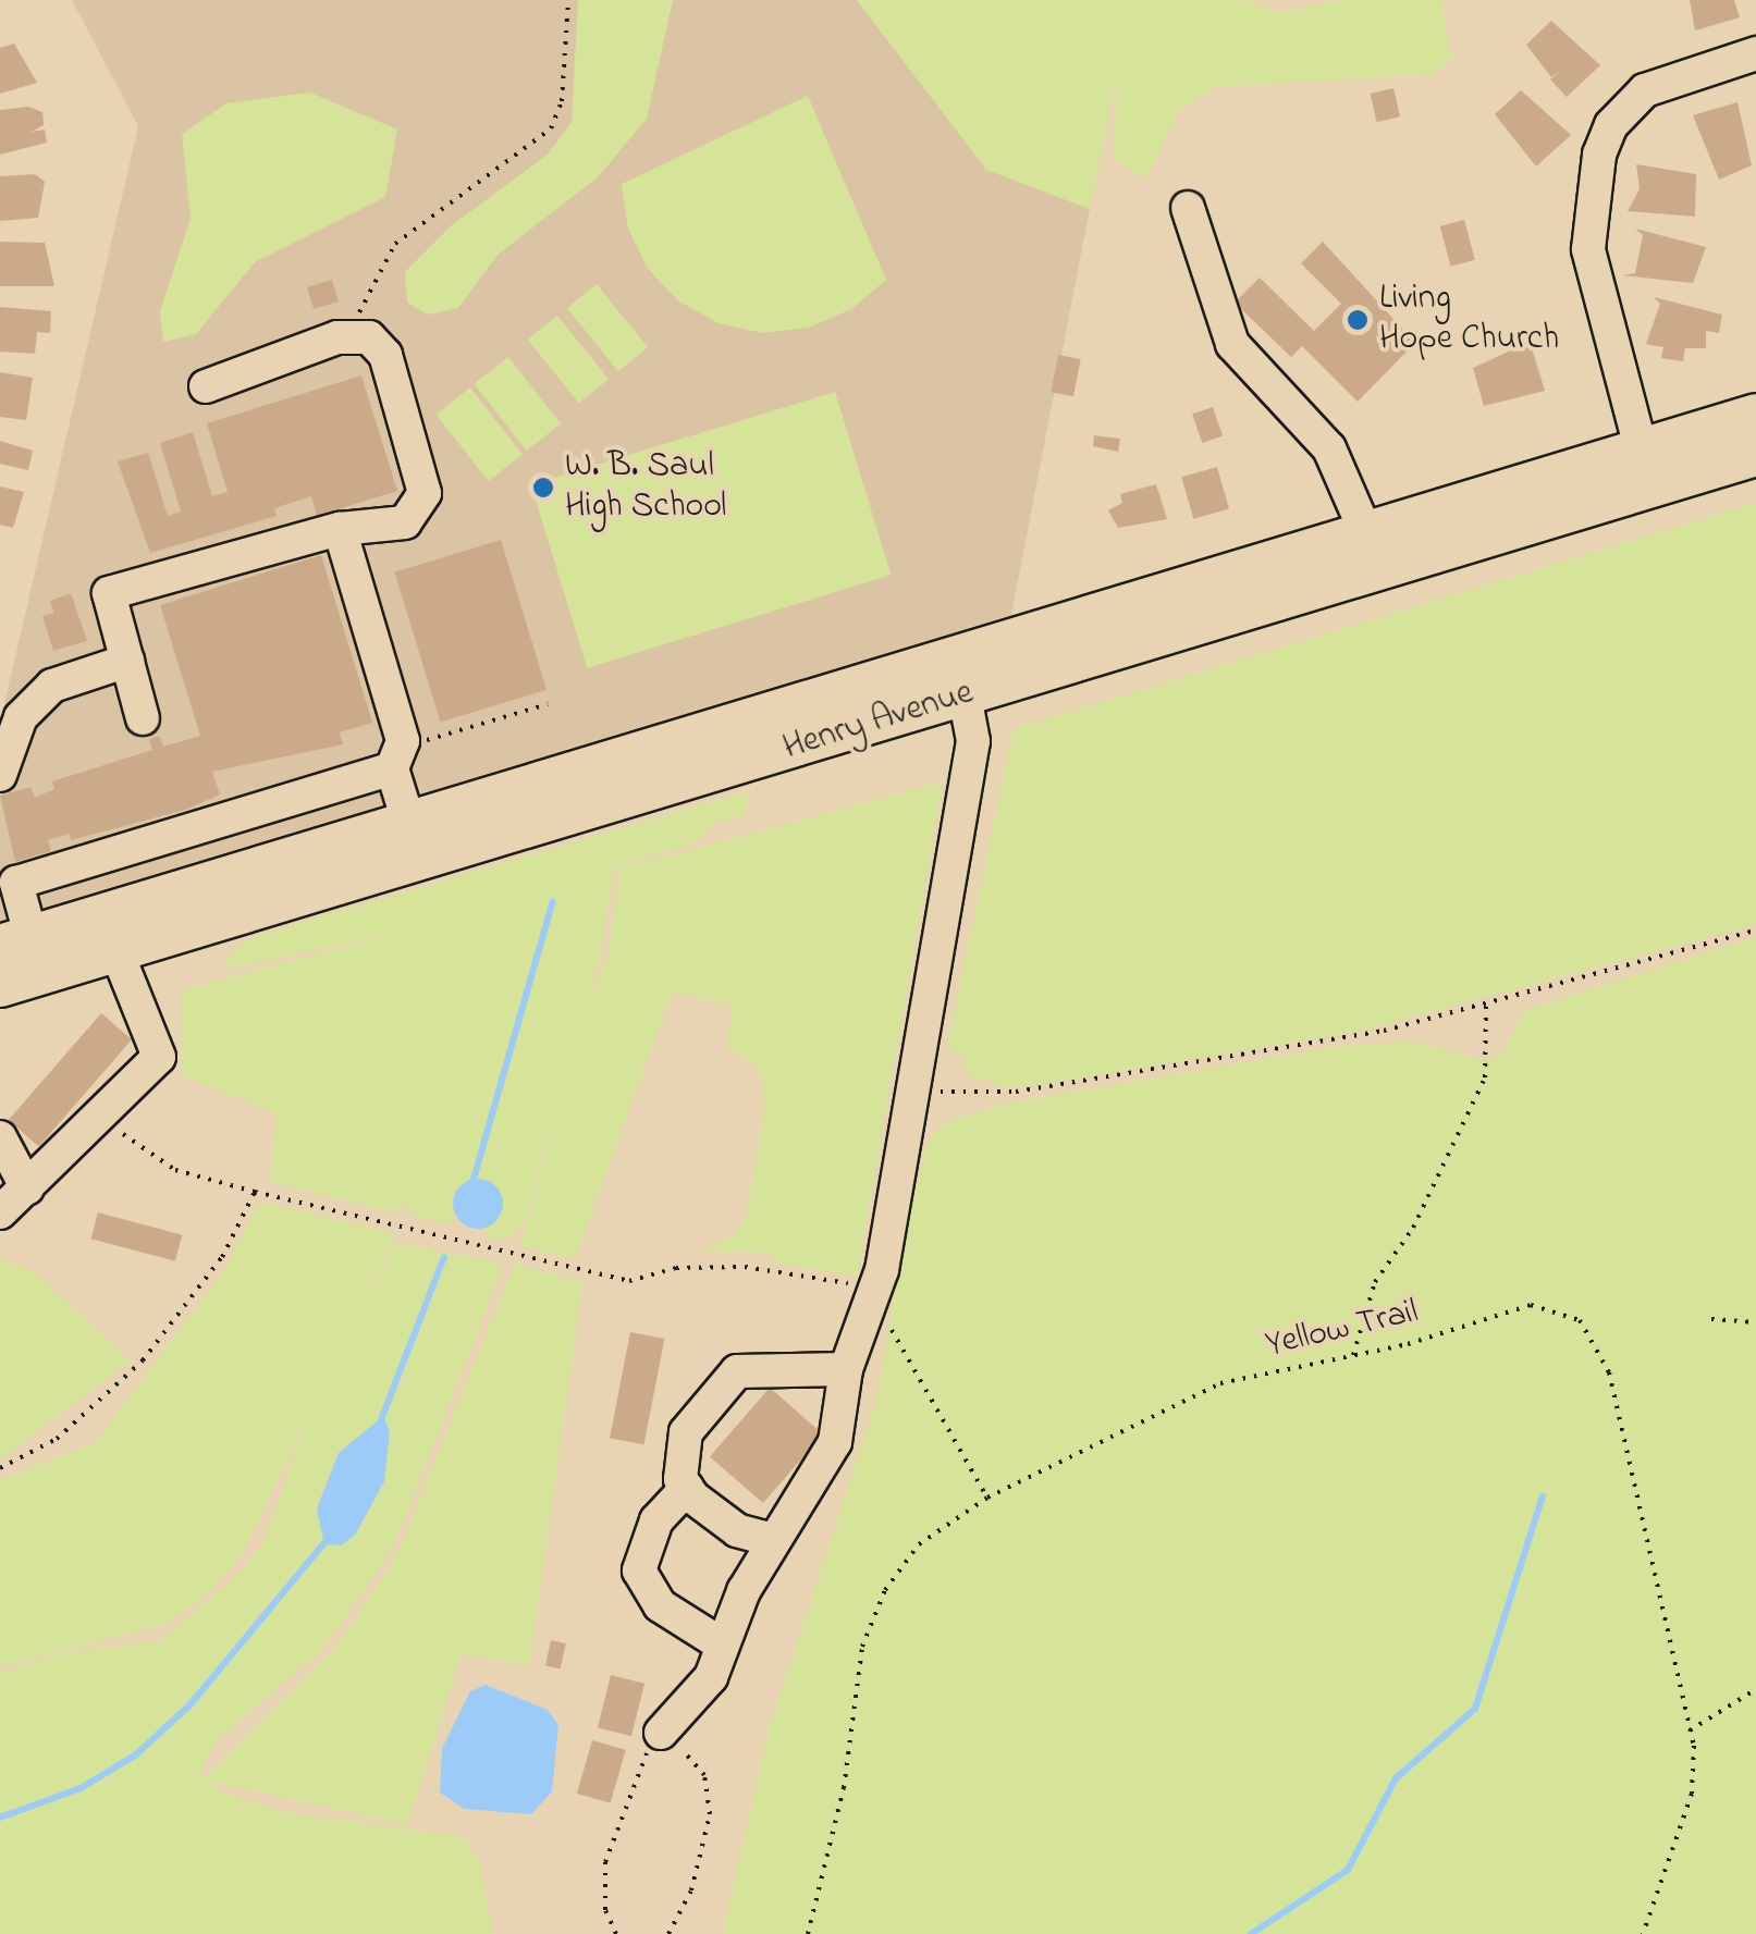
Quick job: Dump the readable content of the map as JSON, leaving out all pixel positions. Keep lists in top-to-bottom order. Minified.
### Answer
{"streets":{"main road":["Henry Avenue"],"path":["Yellow Trail"]},"places":["Living Hope Church","W. B. Saul High School"]}
